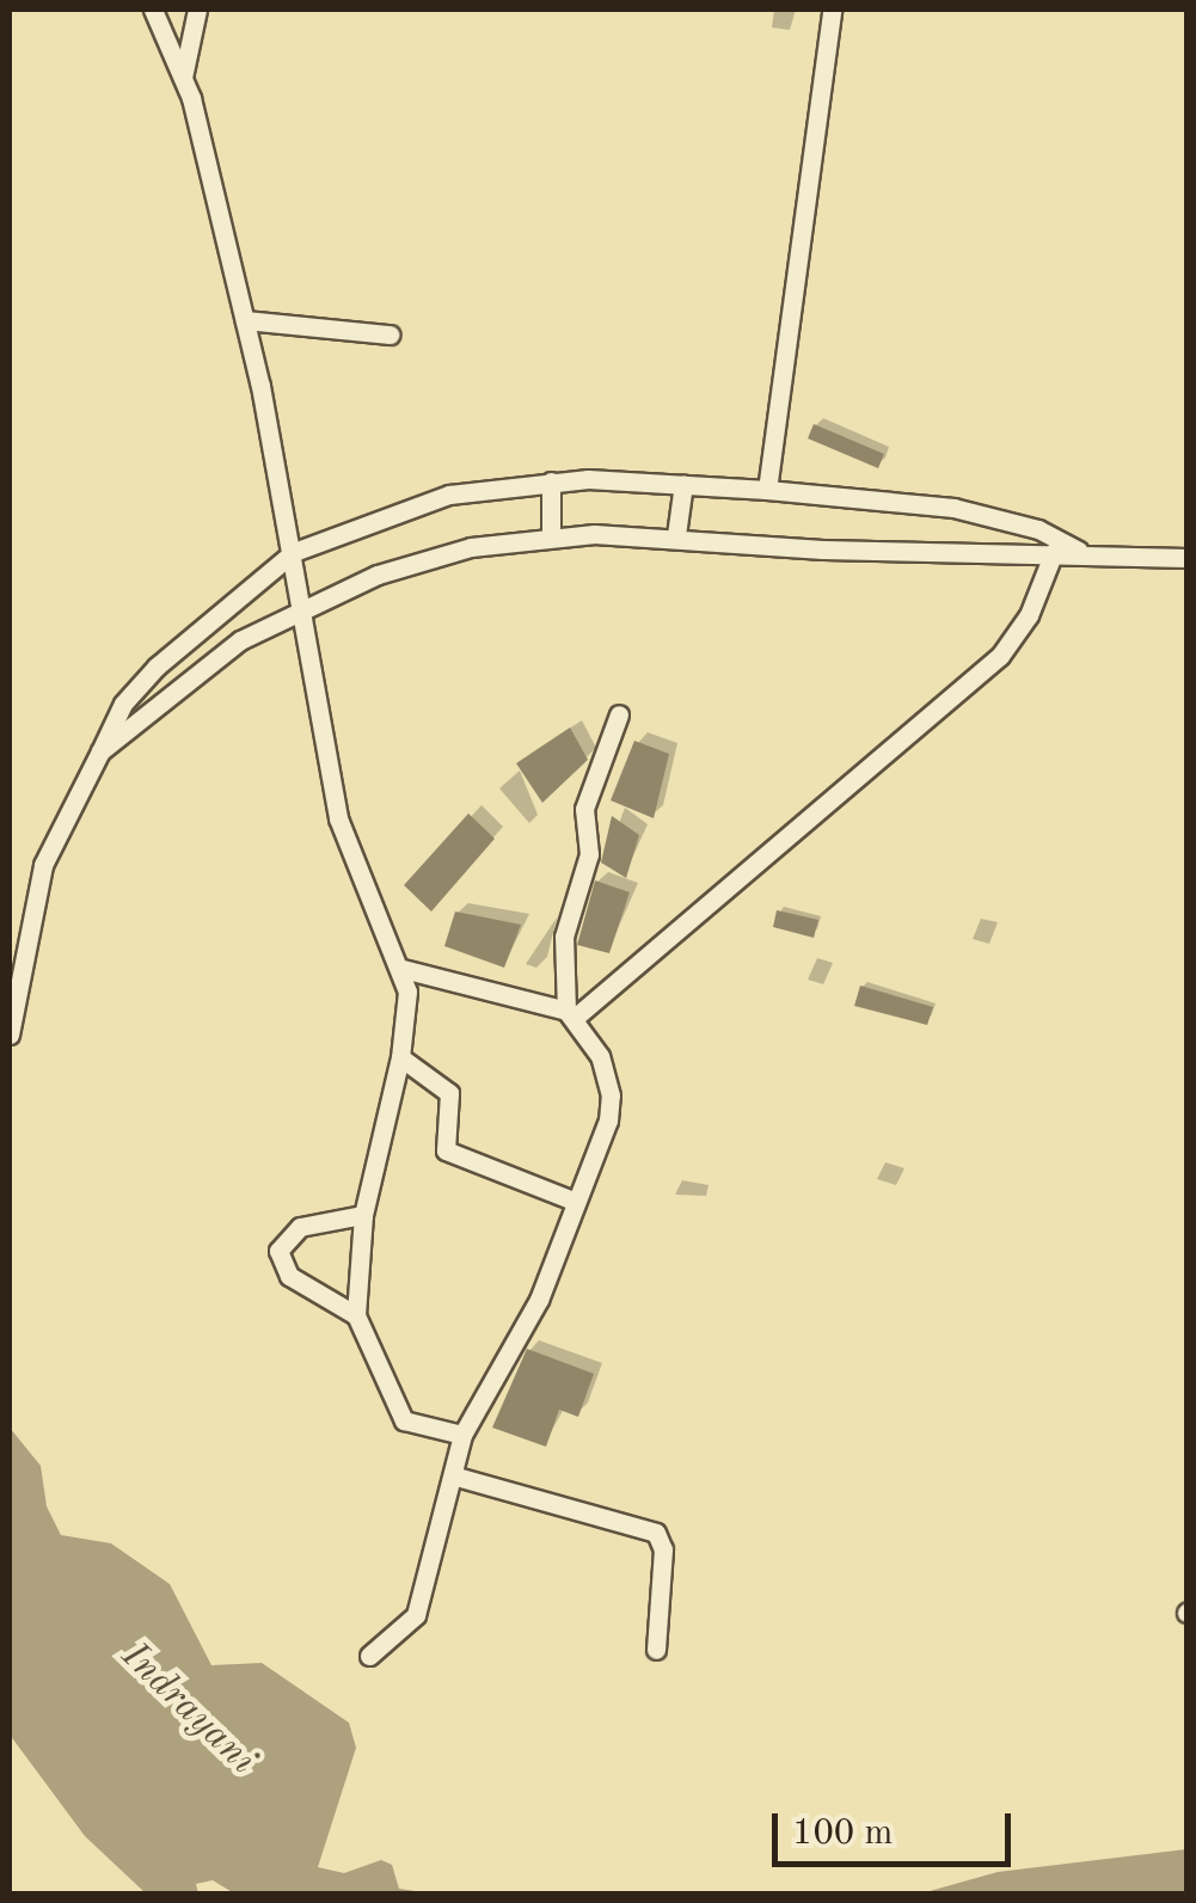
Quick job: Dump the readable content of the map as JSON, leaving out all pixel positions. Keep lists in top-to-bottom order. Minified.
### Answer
{"water":["Indrayani"],"scale_bar":"100 m"}
